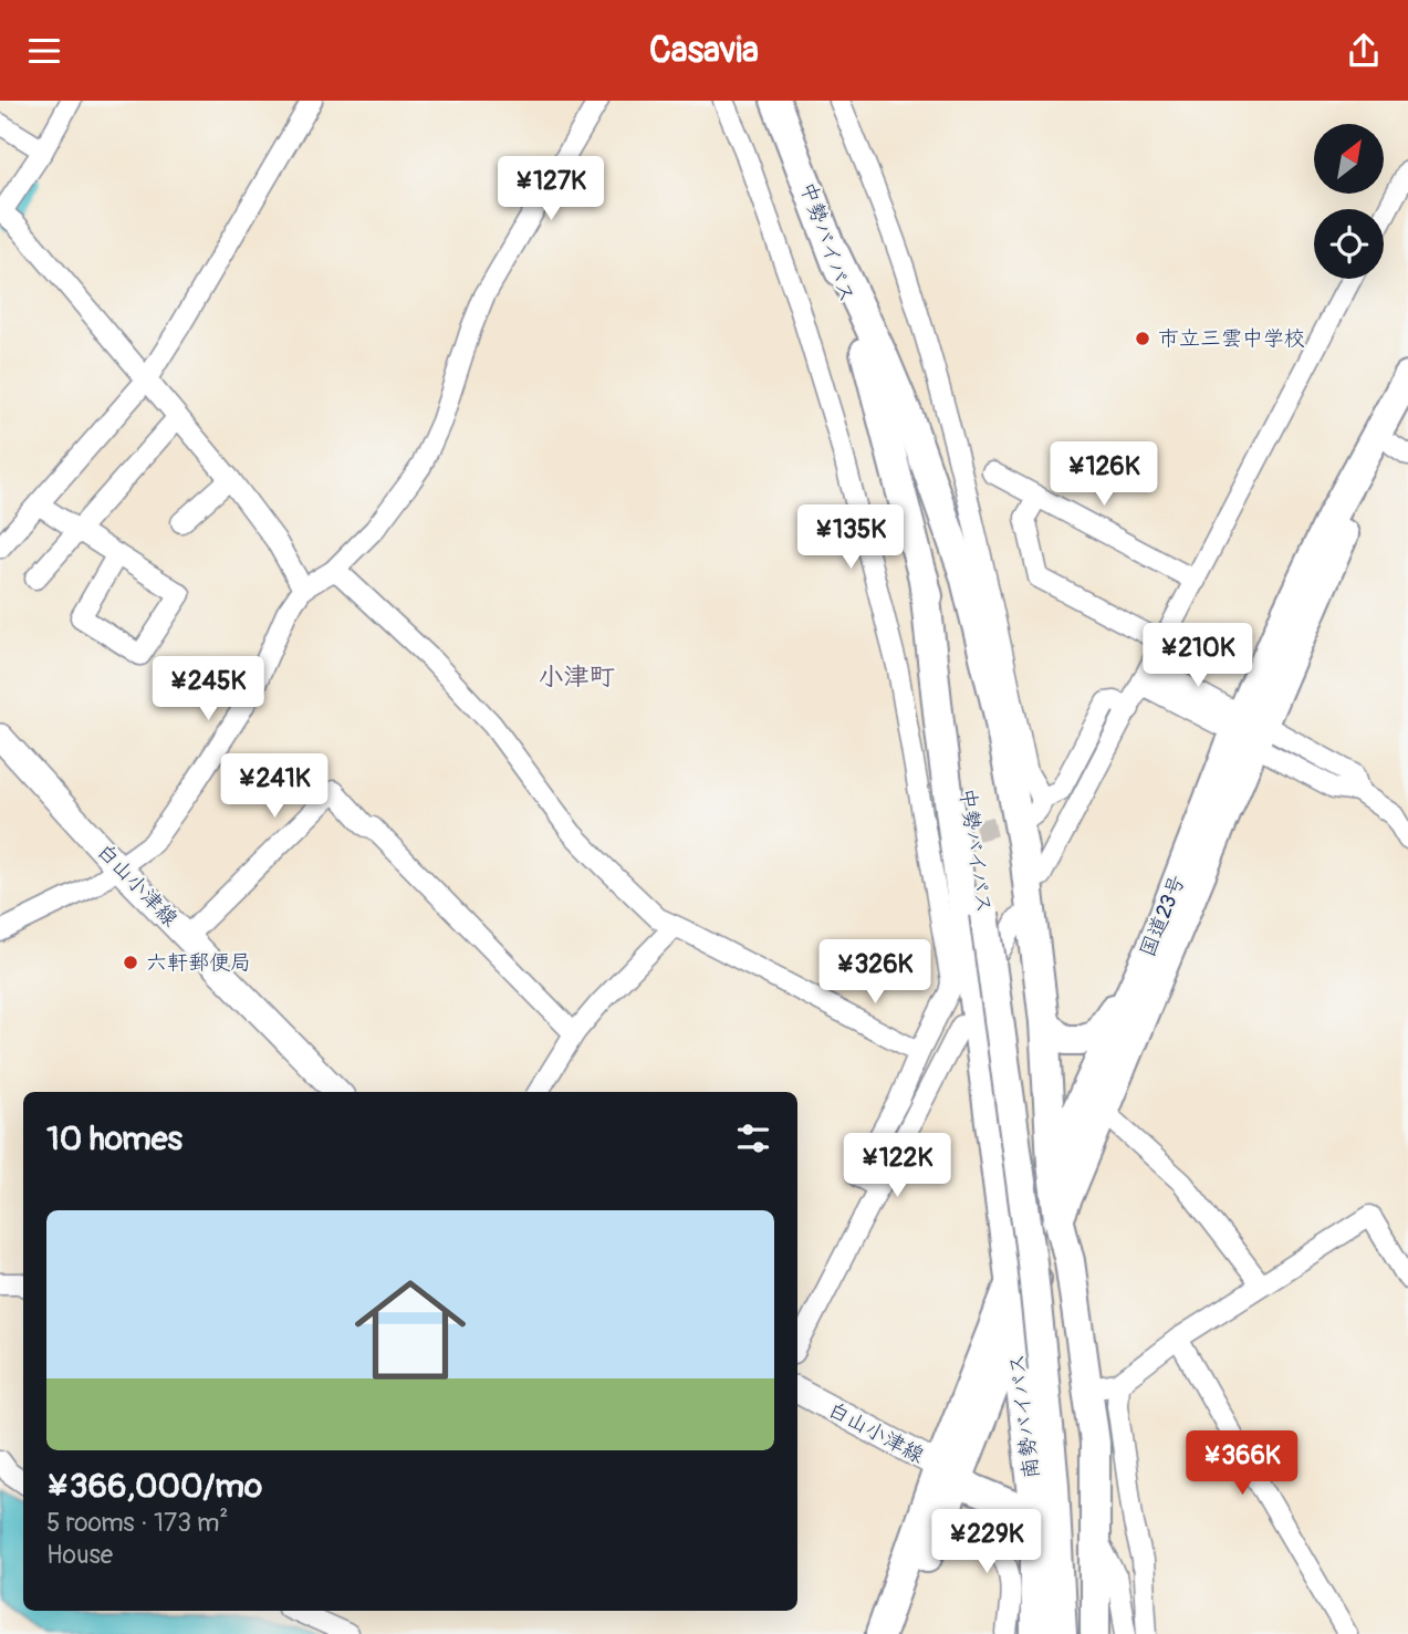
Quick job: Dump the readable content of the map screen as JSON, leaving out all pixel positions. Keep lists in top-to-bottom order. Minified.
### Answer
{"streets":{"highway":["中勢バイパス","国道23号","南勢バイパス"],"main road":["白山小津線"]},"crossings":[["中勢バイパス","南勢バイパス"],["白山小津線","国道23号"],["国道23号","南勢バイパス"]],"districts":["小津町"],"places":["市立三雲中学校","六軒郵便局"],"north":"top right","page":{"header":"Casavia","price":["¥127K","¥126K","¥135K","¥210K","¥245K","¥241K","¥326K","¥122K","¥366K","¥229K"],"heading":"10 homes","list":[{"name":"¥366,000/mo","note":"5 rooms · 173 m² · House"}]}}
